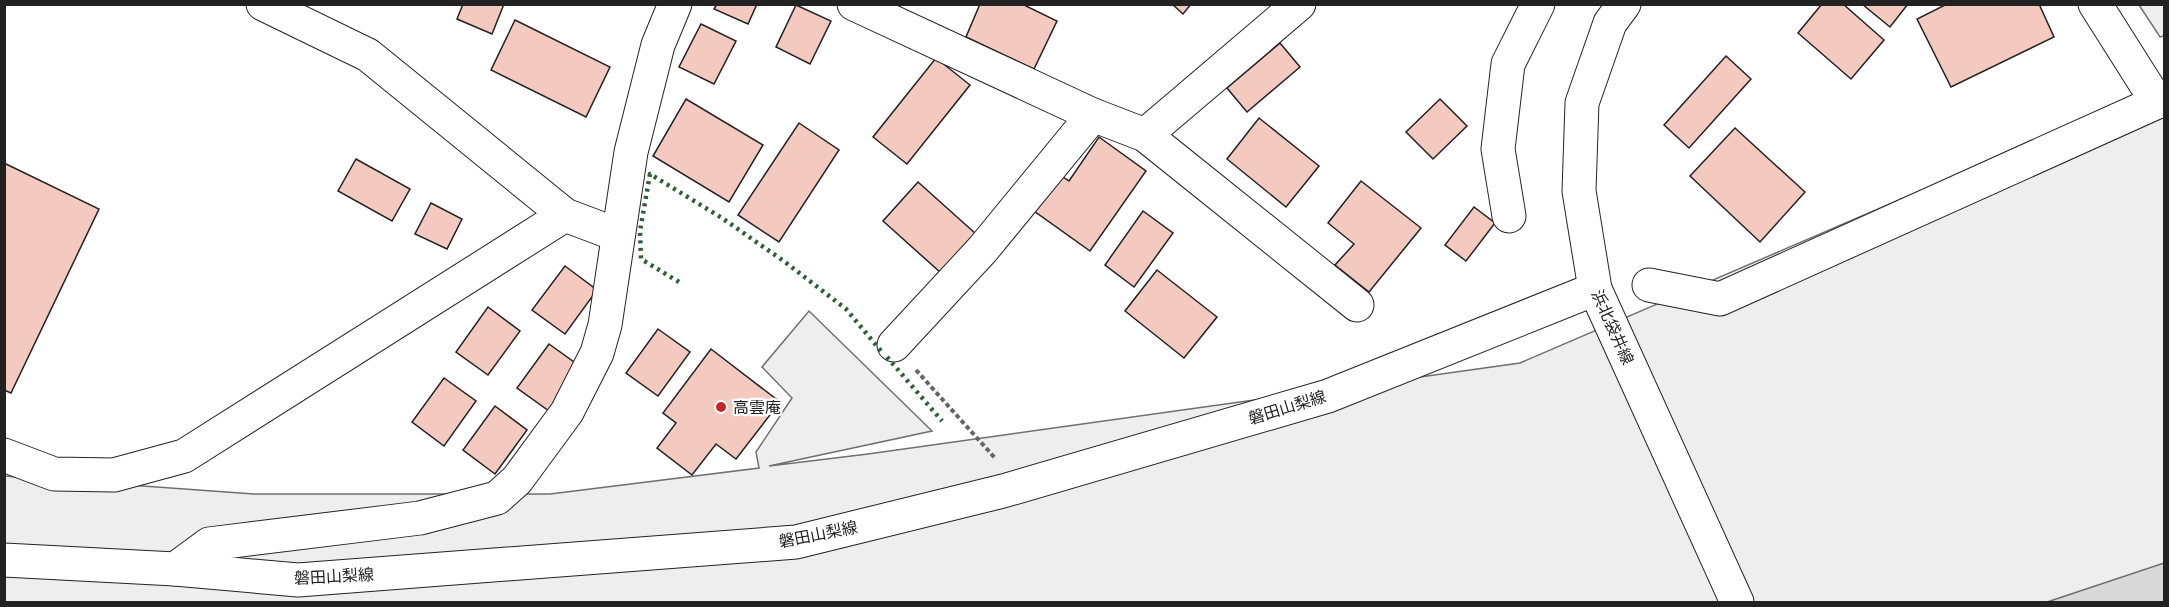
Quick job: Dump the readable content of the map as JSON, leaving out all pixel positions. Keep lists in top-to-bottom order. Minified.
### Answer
{"streets":{"street":["浜北袋井線","磐田山梨線"]},"crossings":[["浜北袋井線","磐田山梨線"]],"places":["高雲庵"]}
